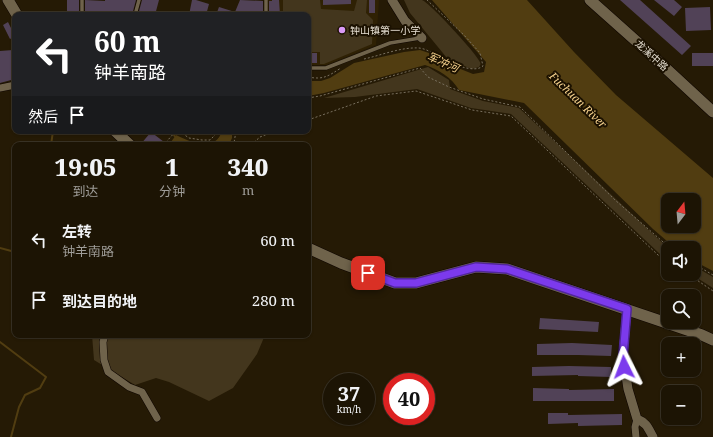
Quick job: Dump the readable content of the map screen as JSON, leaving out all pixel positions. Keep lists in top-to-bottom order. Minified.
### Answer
{"streets":{"main road":["龙溪中路"]},"water":["军冲河","Fuchuan River"],"places":["钟山镇第一小学"],"north":"top","page":{"turn":["60 m","钟羊南路"],"then":"然后","eta":["19:05","到达","1","分钟","340","m"],"map_buttons":["+","−"],"list":[{"name":"左转","note":"钟羊南路","value":"60 m"},{"name":"到达目的地","value":"280 m"}],"speed":"37 km/h","limit":"40"}}
